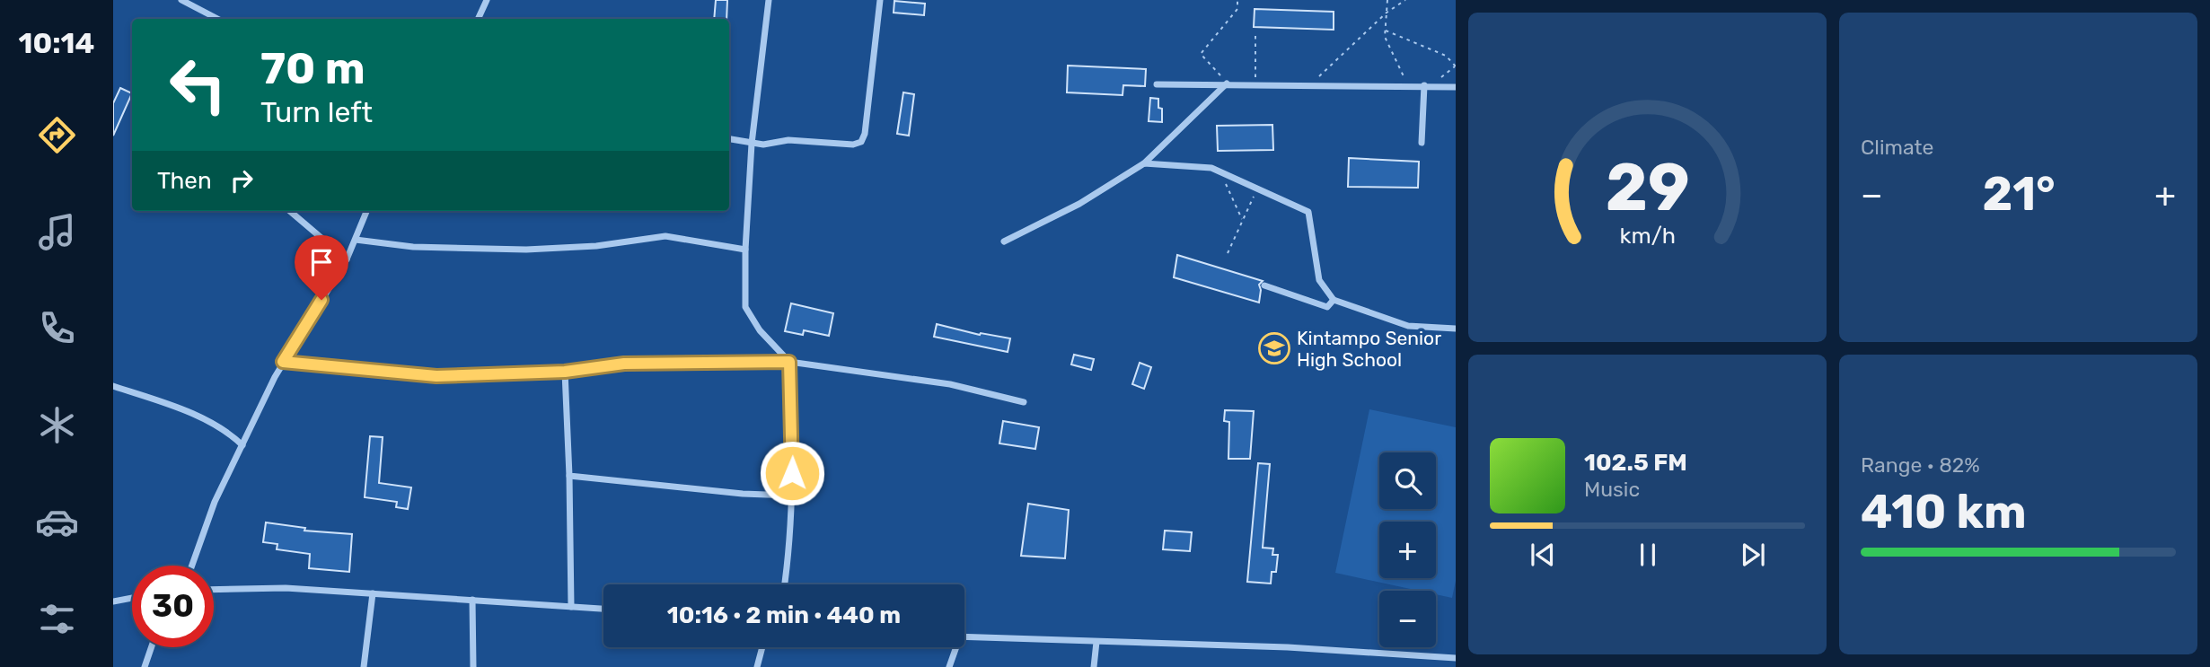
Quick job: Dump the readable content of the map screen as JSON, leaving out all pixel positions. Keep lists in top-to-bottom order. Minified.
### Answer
{"places":{"school or university":["Kintampo Senior High School"]},"page":{"tabs":"10:14","tile":["Climate",["Range · 82%","410 km"]],"turn":["70 m","Turn left"],"then":"Then","heat":["−","21°","+"],"song":["102.5 FM","Music"],"map_buttons":["+","−"],"limit":"30","trip":"10:16 · 2 min · 440 m","gauge":["29","km/h"]}}
